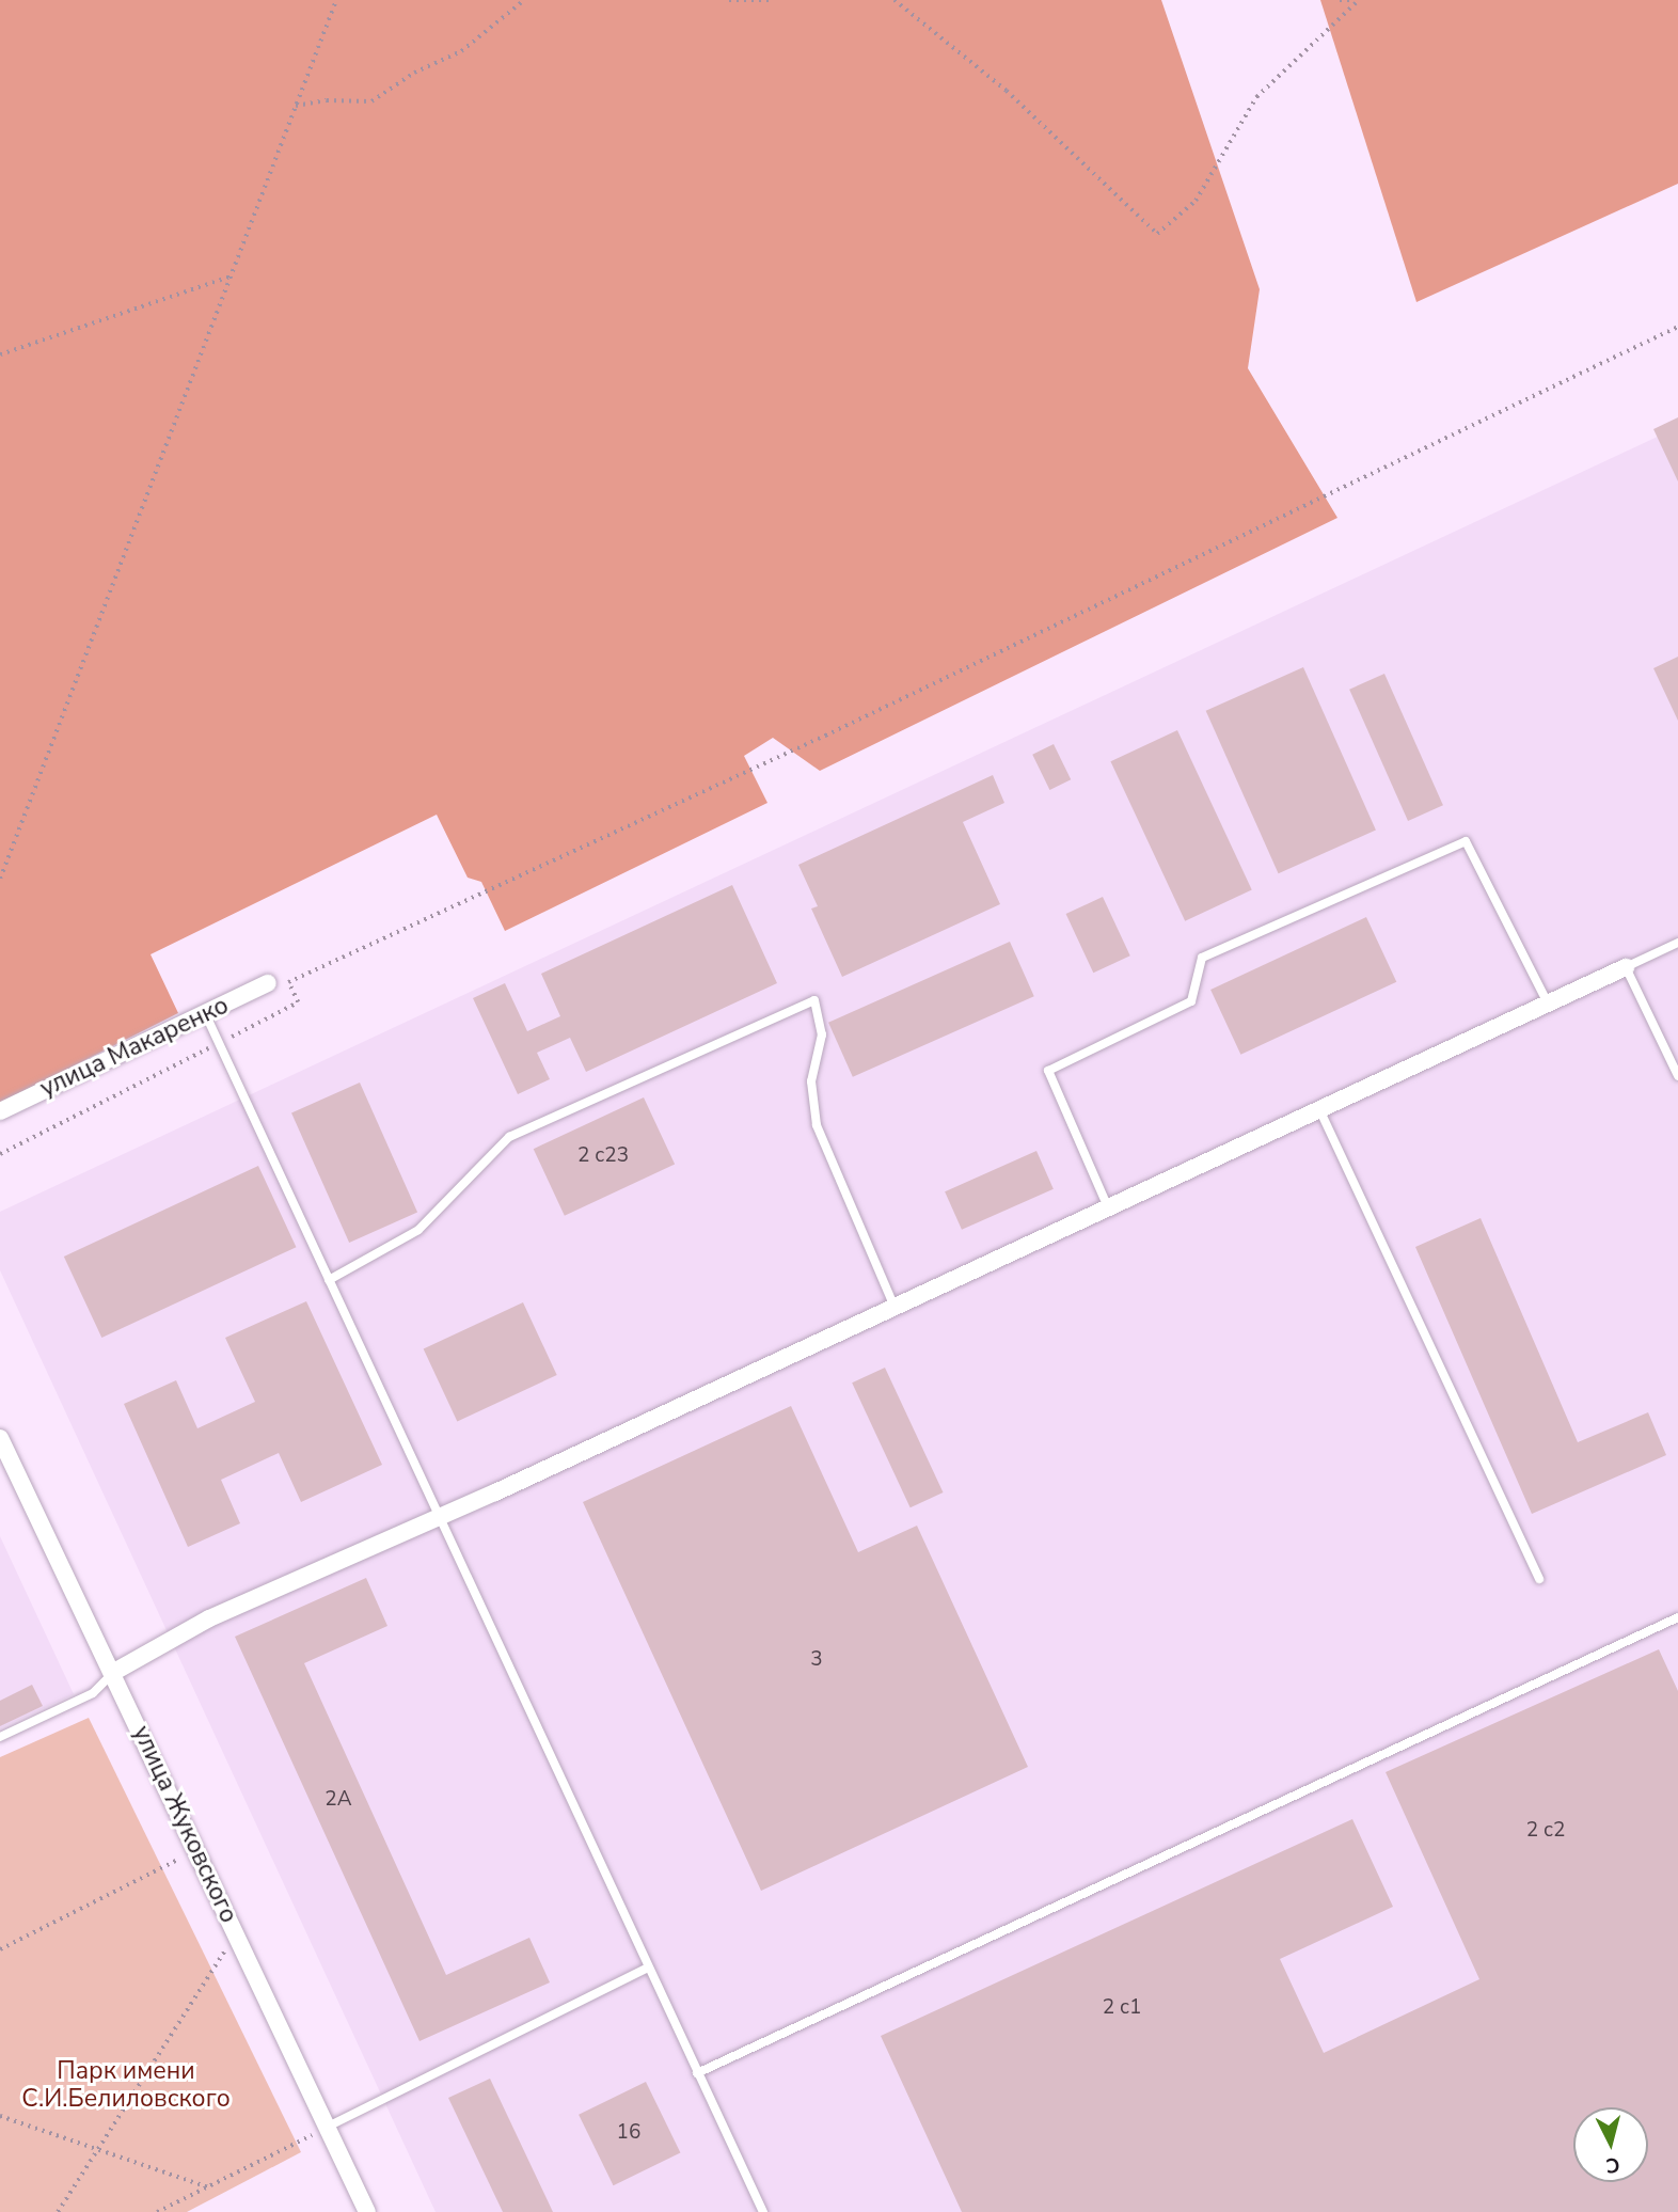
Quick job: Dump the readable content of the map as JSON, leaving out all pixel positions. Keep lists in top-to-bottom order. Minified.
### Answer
{"streets":{"street":["улица Макаренко","улица Жуковского"]},"parks":["Парк имени С.И.Белиловского"],"house_numbers":["2 с23","3","2А","2 с2","2 с1","16"],"north":"bottom"}
